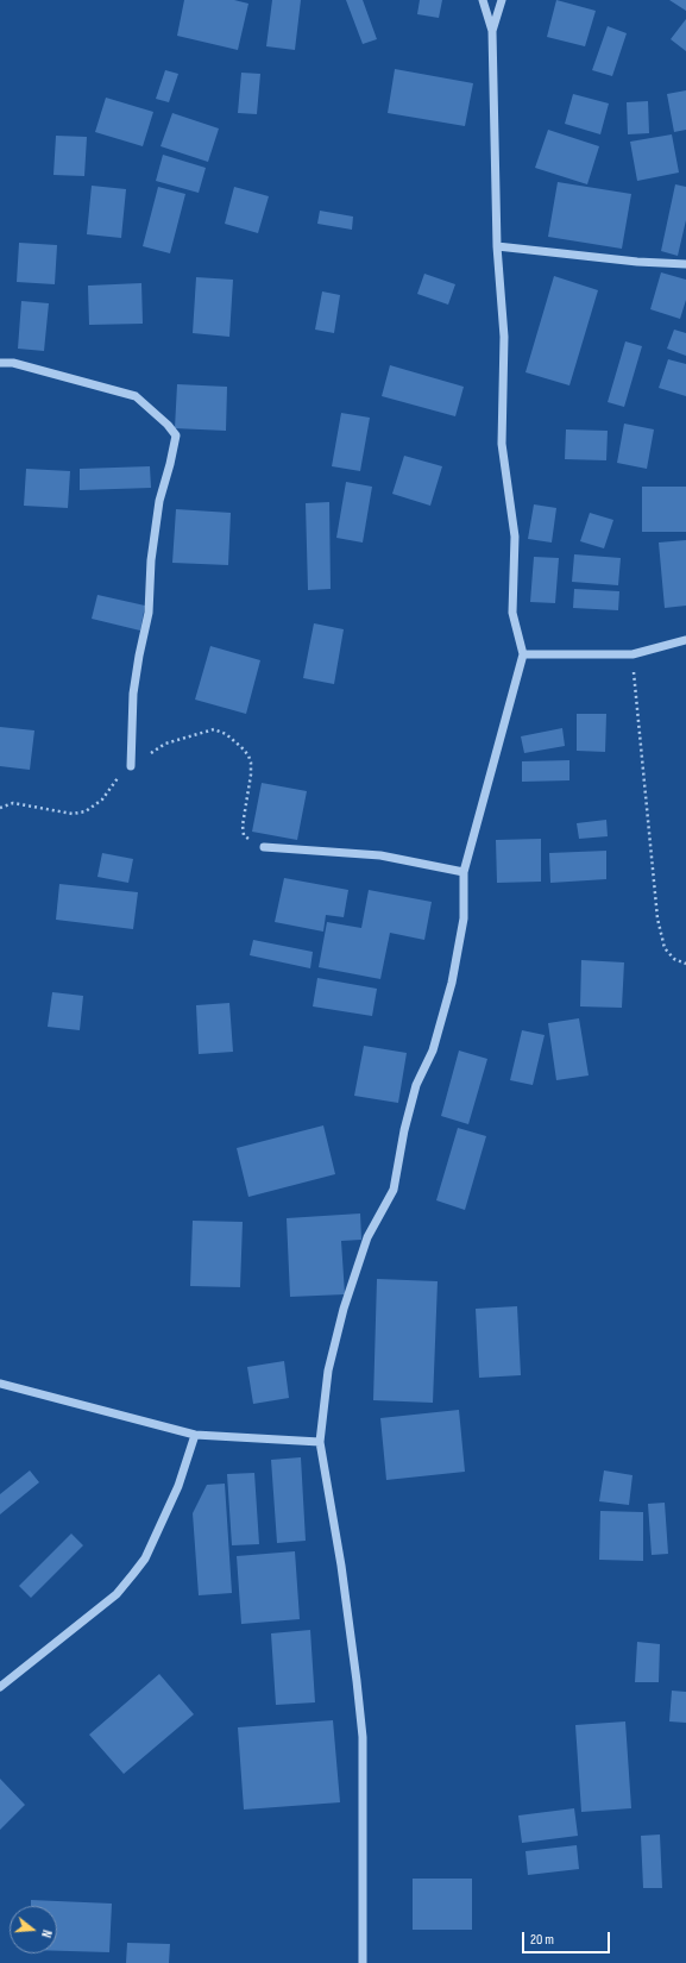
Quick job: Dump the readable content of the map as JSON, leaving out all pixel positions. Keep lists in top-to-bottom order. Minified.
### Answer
{"scale_bar":"20 m","north":"right"}
